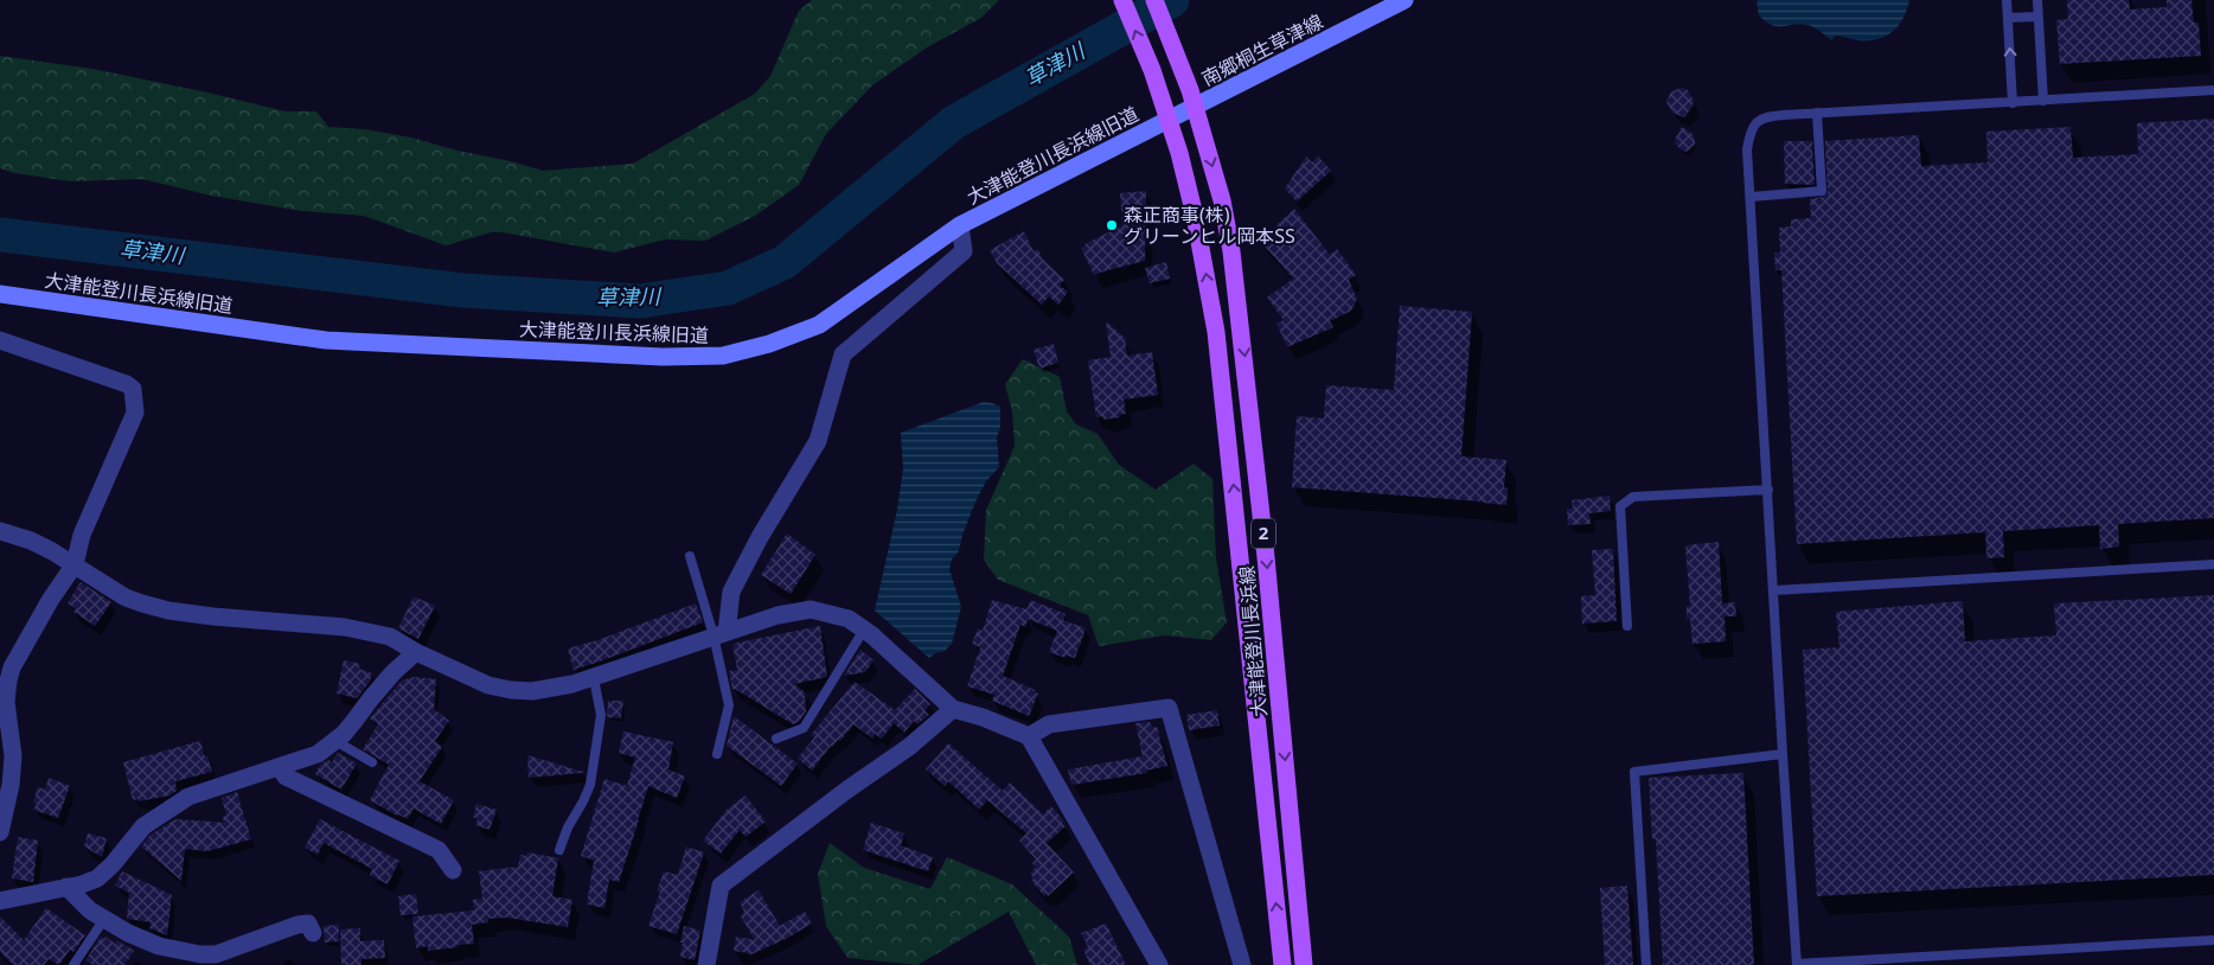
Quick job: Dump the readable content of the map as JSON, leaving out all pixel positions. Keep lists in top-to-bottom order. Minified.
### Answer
{"streets":{"main road":["2","大津能登川長浜線"],"street":["南郷桐生草津線","大津能登川長浜線旧道"]},"crossings":[["南郷桐生草津線","大津能登川長浜線旧道"],["南郷桐生草津線","2"],["南郷桐生草津線","大津能登川長浜線"],["大津能登川長浜線旧道","2"],["大津能登川長浜線旧道","大津能登川長浜線"],["2","大津能登川長浜線"]],"water":["草津川"],"places":["森正商事(株) グリーンヒル岡本SS"]}
